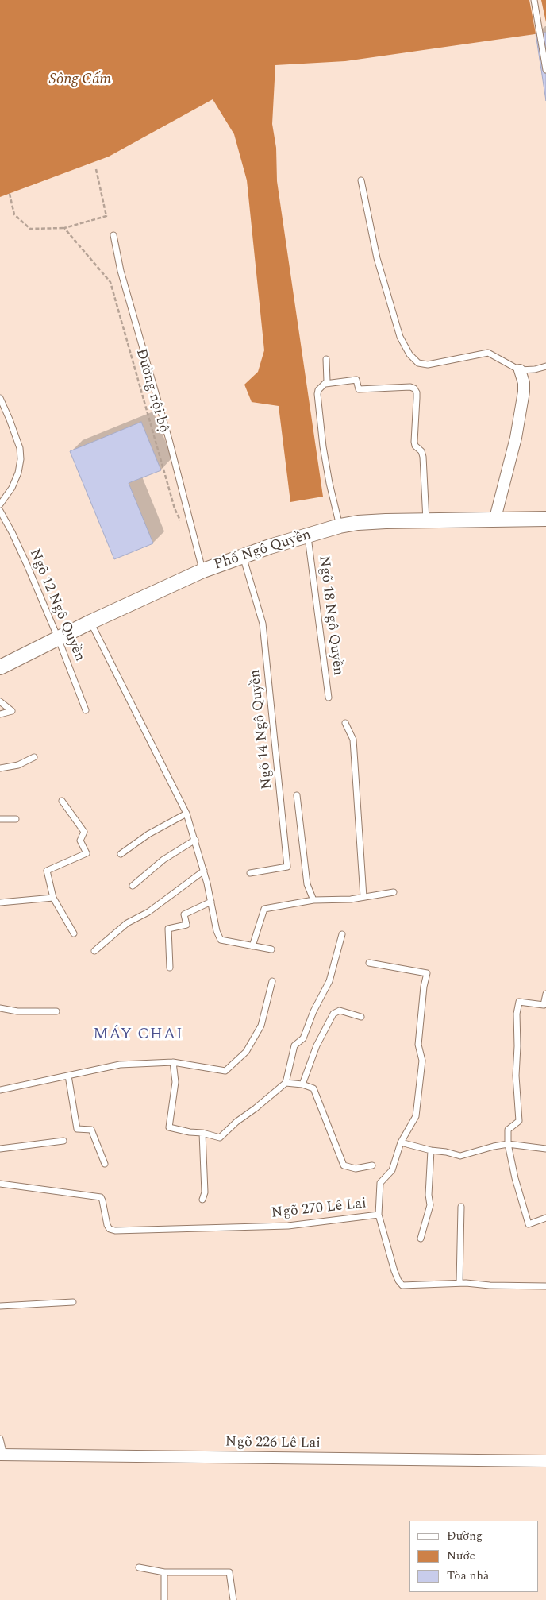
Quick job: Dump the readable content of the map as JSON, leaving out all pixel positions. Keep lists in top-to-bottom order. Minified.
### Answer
{"streets":{"street":["Phố Ngô Quyền","Ngõ 226 Lê Lai"],"lane":["Ngõ 12 Ngô Quyền","Ngõ 18 Ngô Quyền","Ngõ 14 Ngô Quyền","Ngõ 270 Lê Lai"],"path":["Đường nội bộ"]},"crossings":[["Phố Ngô Quyền","Ngõ 12 Ngô Quyền"],["Phố Ngô Quyền","Ngõ 18 Ngô Quyền"],["Phố Ngô Quyền","Ngõ 14 Ngô Quyền"]],"districts":["MÁY CHAI"],"water":["Sông Cấm"],"legend":["Đường","Nước","Tòa nhà"]}
